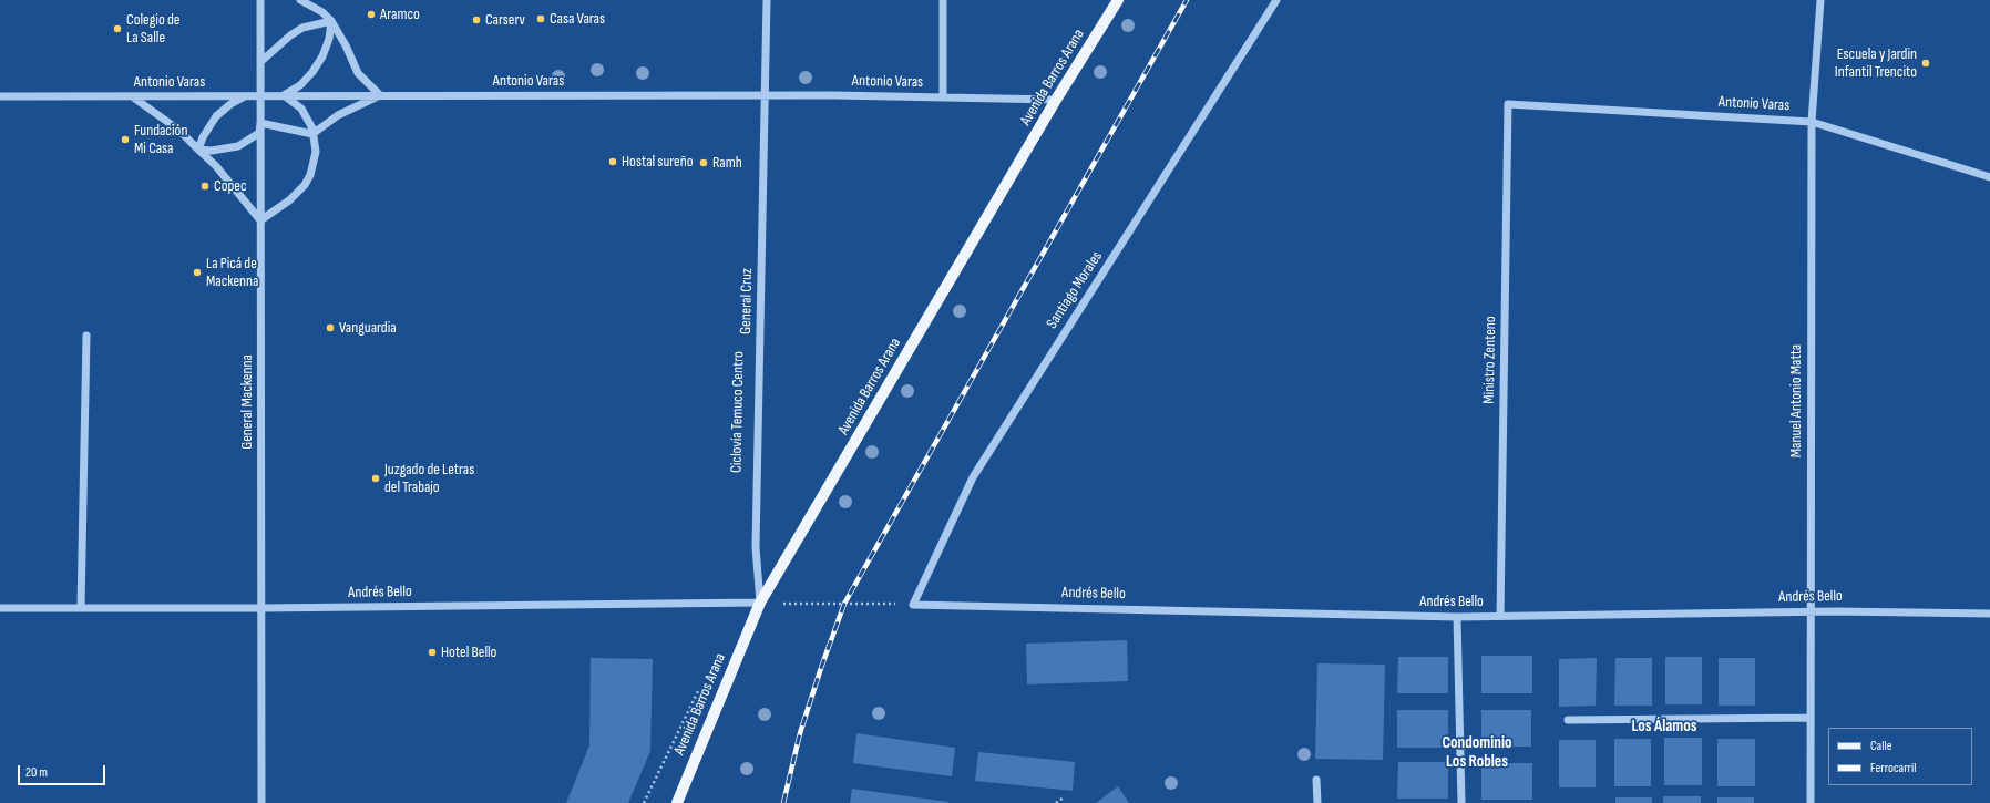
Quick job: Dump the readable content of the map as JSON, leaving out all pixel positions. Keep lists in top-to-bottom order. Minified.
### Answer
{"streets":{"main road":["Avenida Barros Arana"],"street":["Antonio Varas","Santiago Morales","General Cruz","Ministro Zenteno","Manuel Antonio Matta","General Mackenna","Andrés Bello"]},"crossings":[["Avenida Barros Arana","Antonio Varas"],["Avenida Barros Arana","General Cruz"],["Avenida Barros Arana","Andrés Bello"],["Antonio Varas","General Cruz"],["Antonio Varas","Ministro Zenteno"],["Antonio Varas","Manuel Antonio Matta"],["Antonio Varas","General Mackenna"],["Santiago Morales","Andrés Bello"],["General Cruz","Andrés Bello"],["Ministro Zenteno","Andrés Bello"],["Manuel Antonio Matta","Andrés Bello"],["General Mackenna","Andrés Bello"]],"districts":["Los Álamos","Condominio Los Robles"],"places":["Aramco","Casa Varas","Carserv","Colegio de La Salle","Escuela y Jardin Infantil Trencito","Fundación Mi Casa","Hostal sureño","Ramh","Copec","La Picá de Mackenna","Vanguardia","Juzgado de Letras del Trabajo","Hotel Bello"],"legend":["Calle","Ferrocarril"],"scale_bar":"20 m"}
